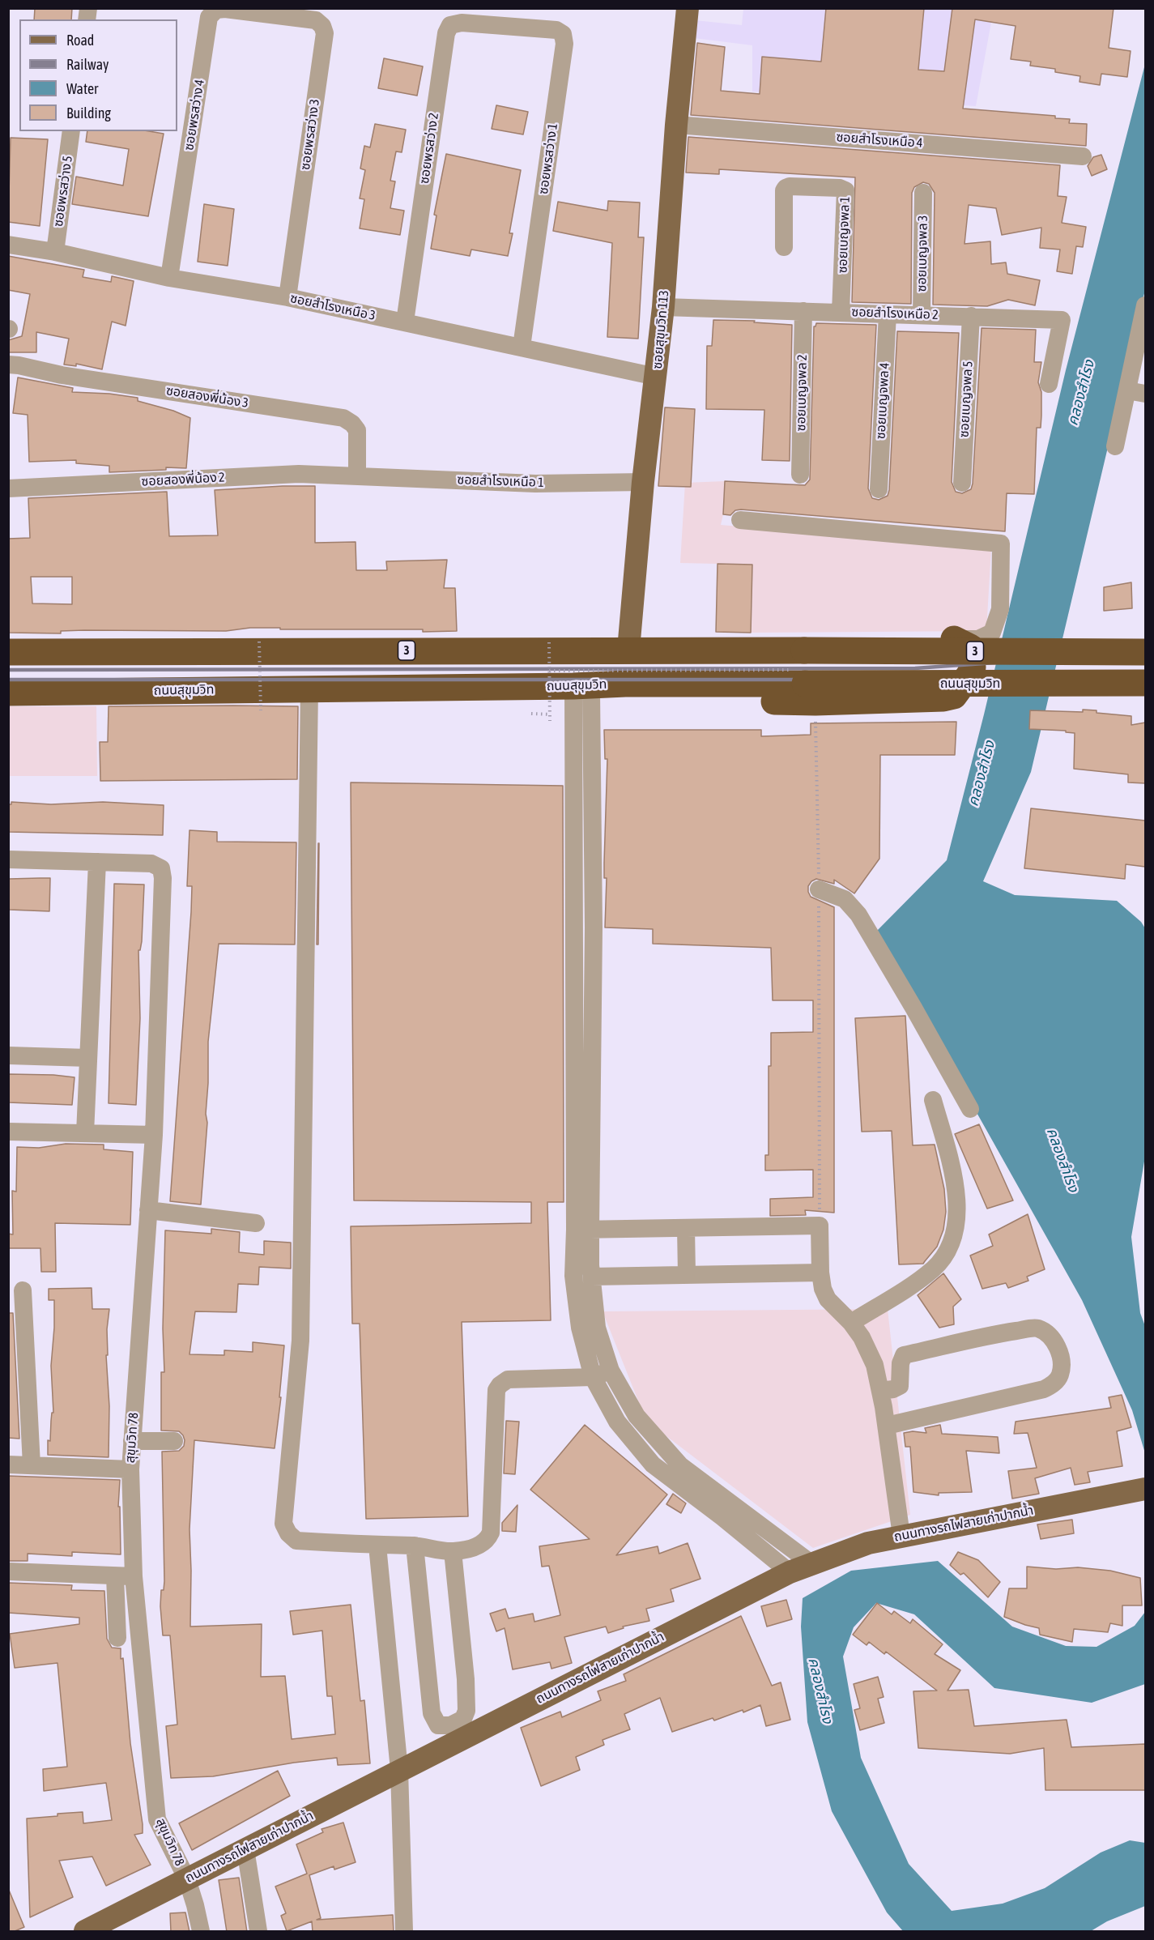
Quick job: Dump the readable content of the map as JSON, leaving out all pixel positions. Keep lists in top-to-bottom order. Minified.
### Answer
{"streets":{"highway":["3","ถนนสุขุมวิท"],"main road":["ซอยสุขุมวิท 113","ถนนทางรถไฟสายเก่าปากน้ำ"],"street":["ซอยพรสว่าง 4","ซอยพรสว่าง 3","ซอยสำโรงเหนือ 4","ซอยพรสว่าง 2","ซอยพรสว่าง 1","ซอยพรสว่าง 5","ซอยเบญจพล 1","ซอยเบญจพล 3","ซอยสำโรงเหนือ 3","ซอยสำโรงเหนือ 2","ซอยเบญจพล 2","ซอยสองพี่น้อง 3","ซอยเบญจพล 5","ซอยเบญจพล 4","ซอยสองพี่น้อง 2","ซอยสำโรงเหนือ 1","สุขุมวิท 78"]},"crossings":[["ซอยพรสว่าง 4","ซอยพรสว่าง 3"],["ซอยพรสว่าง 4","ซอยสำโรงเหนือ 3"],["ซอยพรสว่าง 3","ซอยสำโรงเหนือ 3"],["ซอยสำโรงเหนือ 4","ซอยสุขุมวิท 113"],["ซอยพรสว่าง 2","ซอยพรสว่าง 1"],["ซอยพรสว่าง 2","ซอยสำโรงเหนือ 3"],["ซอยพรสว่าง 1","ซอยสำโรงเหนือ 3"],["ซอยพรสว่าง 5","ซอยสำโรงเหนือ 3"],["ซอยเบญจพล 1","ซอยสำโรงเหนือ 2"],["ซอยเบญจพล 3","ซอยสำโรงเหนือ 2"],["ซอยสำโรงเหนือ 3","ซอยสุขุมวิท 113"],["ซอยสำโรงเหนือ 2","ซอยสุขุมวิท 113"],["ซอยสำโรงเหนือ 2","ซอยเบญจพล 2"],["ซอยสำโรงเหนือ 2","ซอยเบญจพล 5"],["ซอยสำโรงเหนือ 2","ซอยเบญจพล 4"],["ซอยสุขุมวิท 113","ซอยสำโรงเหนือ 1"],["ซอยสุขุมวิท 113","3"],["ซอยสองพี่น้อง 3","ซอยสองพี่น้อง 2"],["ซอยสองพี่น้อง 3","ซอยสำโรงเหนือ 1"],["ซอยสองพี่น้อง 2","ซอยสำโรงเหนือ 1"],["สุขุมวิท 78","ถนนทางรถไฟสายเก่าปากน้ำ"]],"water":["คลองสำโรง"],"legend":["Road","Railway","Water","Building"]}
